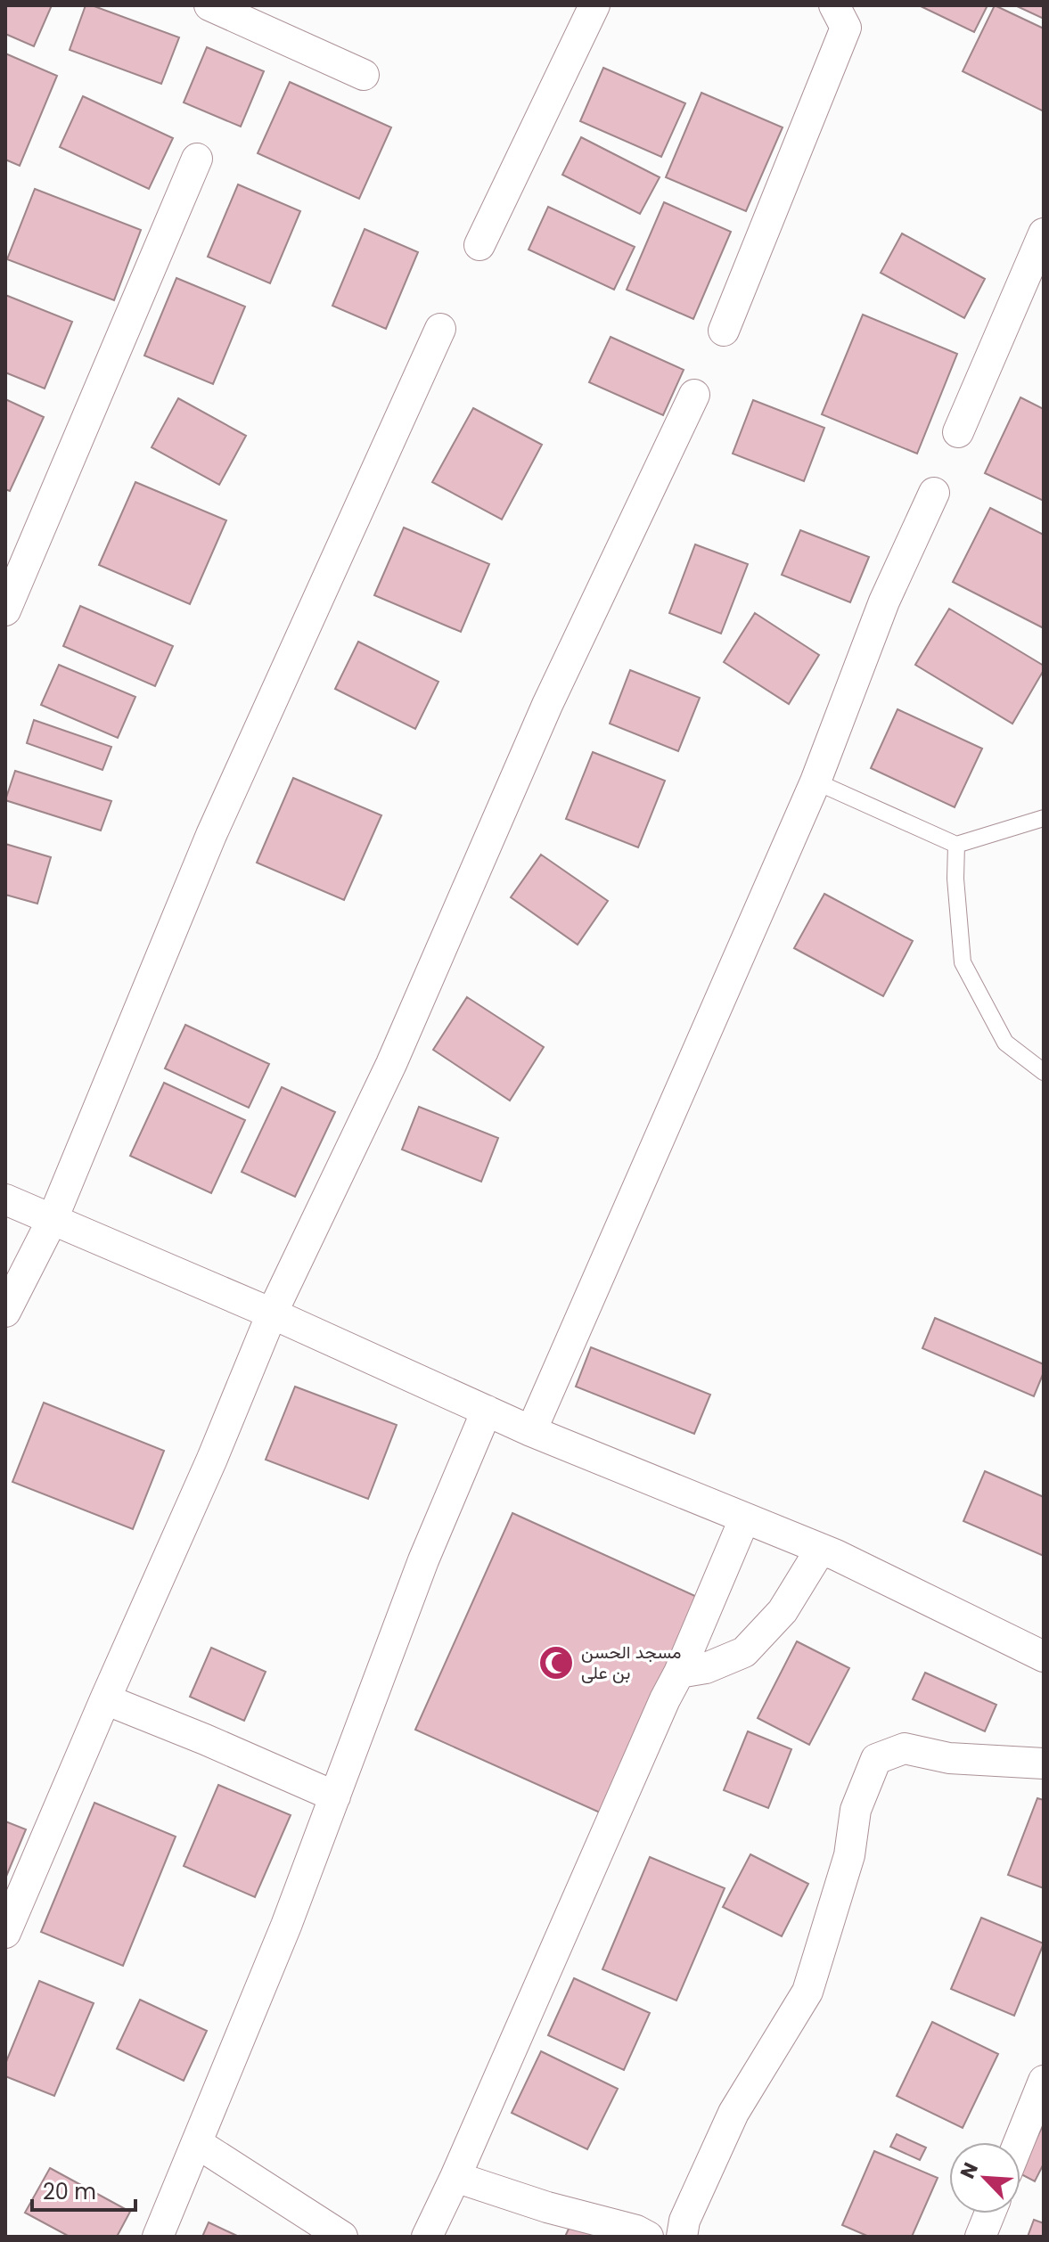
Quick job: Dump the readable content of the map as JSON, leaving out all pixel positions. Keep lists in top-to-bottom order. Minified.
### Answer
{"places":{"mosque":["مسجد الحسن بن على"]},"scale_bar":"20 m","north":"top left"}
